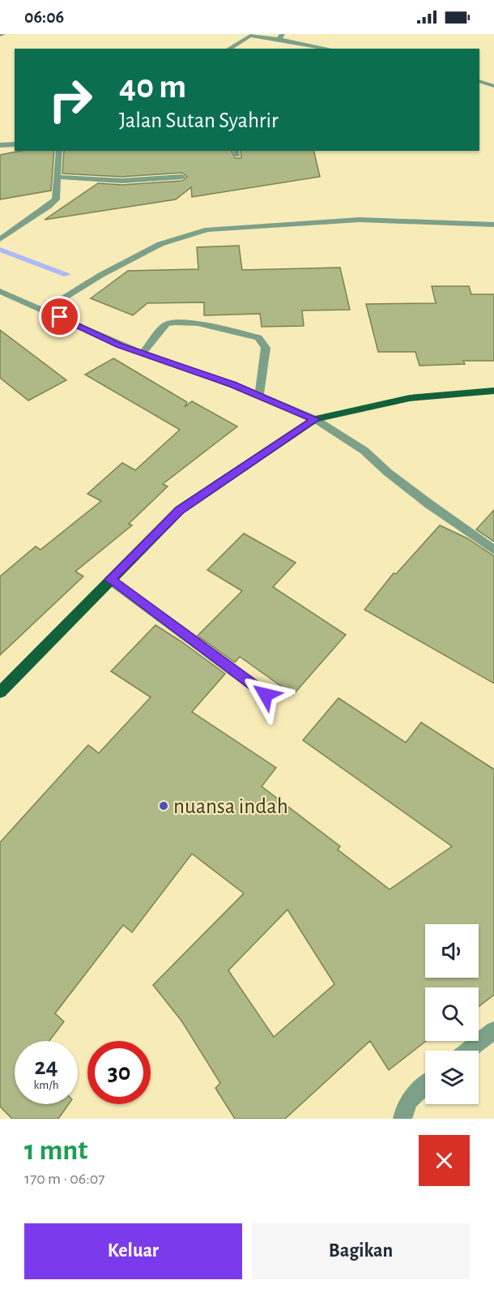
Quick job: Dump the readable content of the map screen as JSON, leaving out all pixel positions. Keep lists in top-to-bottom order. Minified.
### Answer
{"places":["nuansa indah"],"page":{"status":"06:06","turn":["40 m","Jalan Sutan Syahrir"],"speed":"24 km/h","limit":"30","heading":["1 mnt","170 m · 06:07"],"buttons":["Keluar","Bagikan"]}}
